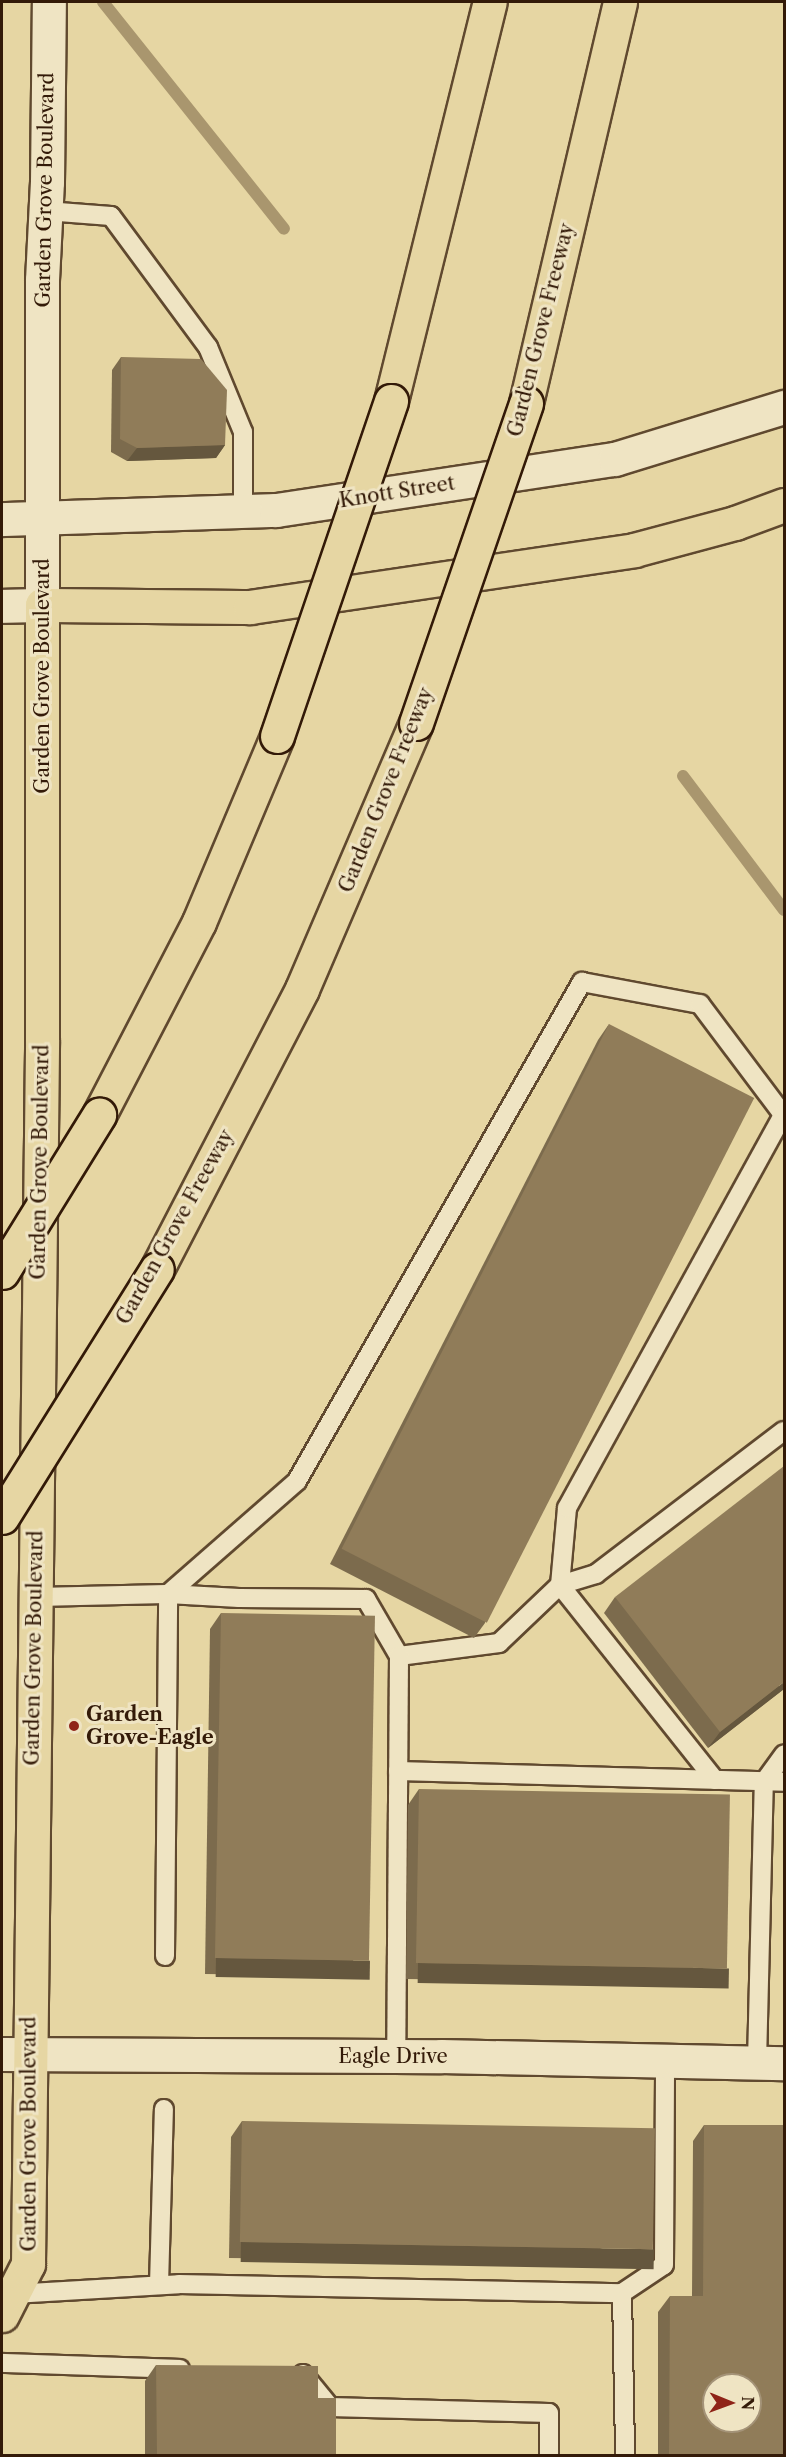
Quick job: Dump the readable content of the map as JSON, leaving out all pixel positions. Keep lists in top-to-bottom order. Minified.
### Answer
{"streets":{"main road":["Garden Grove Boulevard","Garden Grove Freeway","Knott Street","Eagle Drive"]},"crossings":[["Garden Grove Boulevard","Knott Street"],["Garden Grove Boulevard","Eagle Drive"]],"places":["Garden Grove-Eagle"],"north":"right"}
